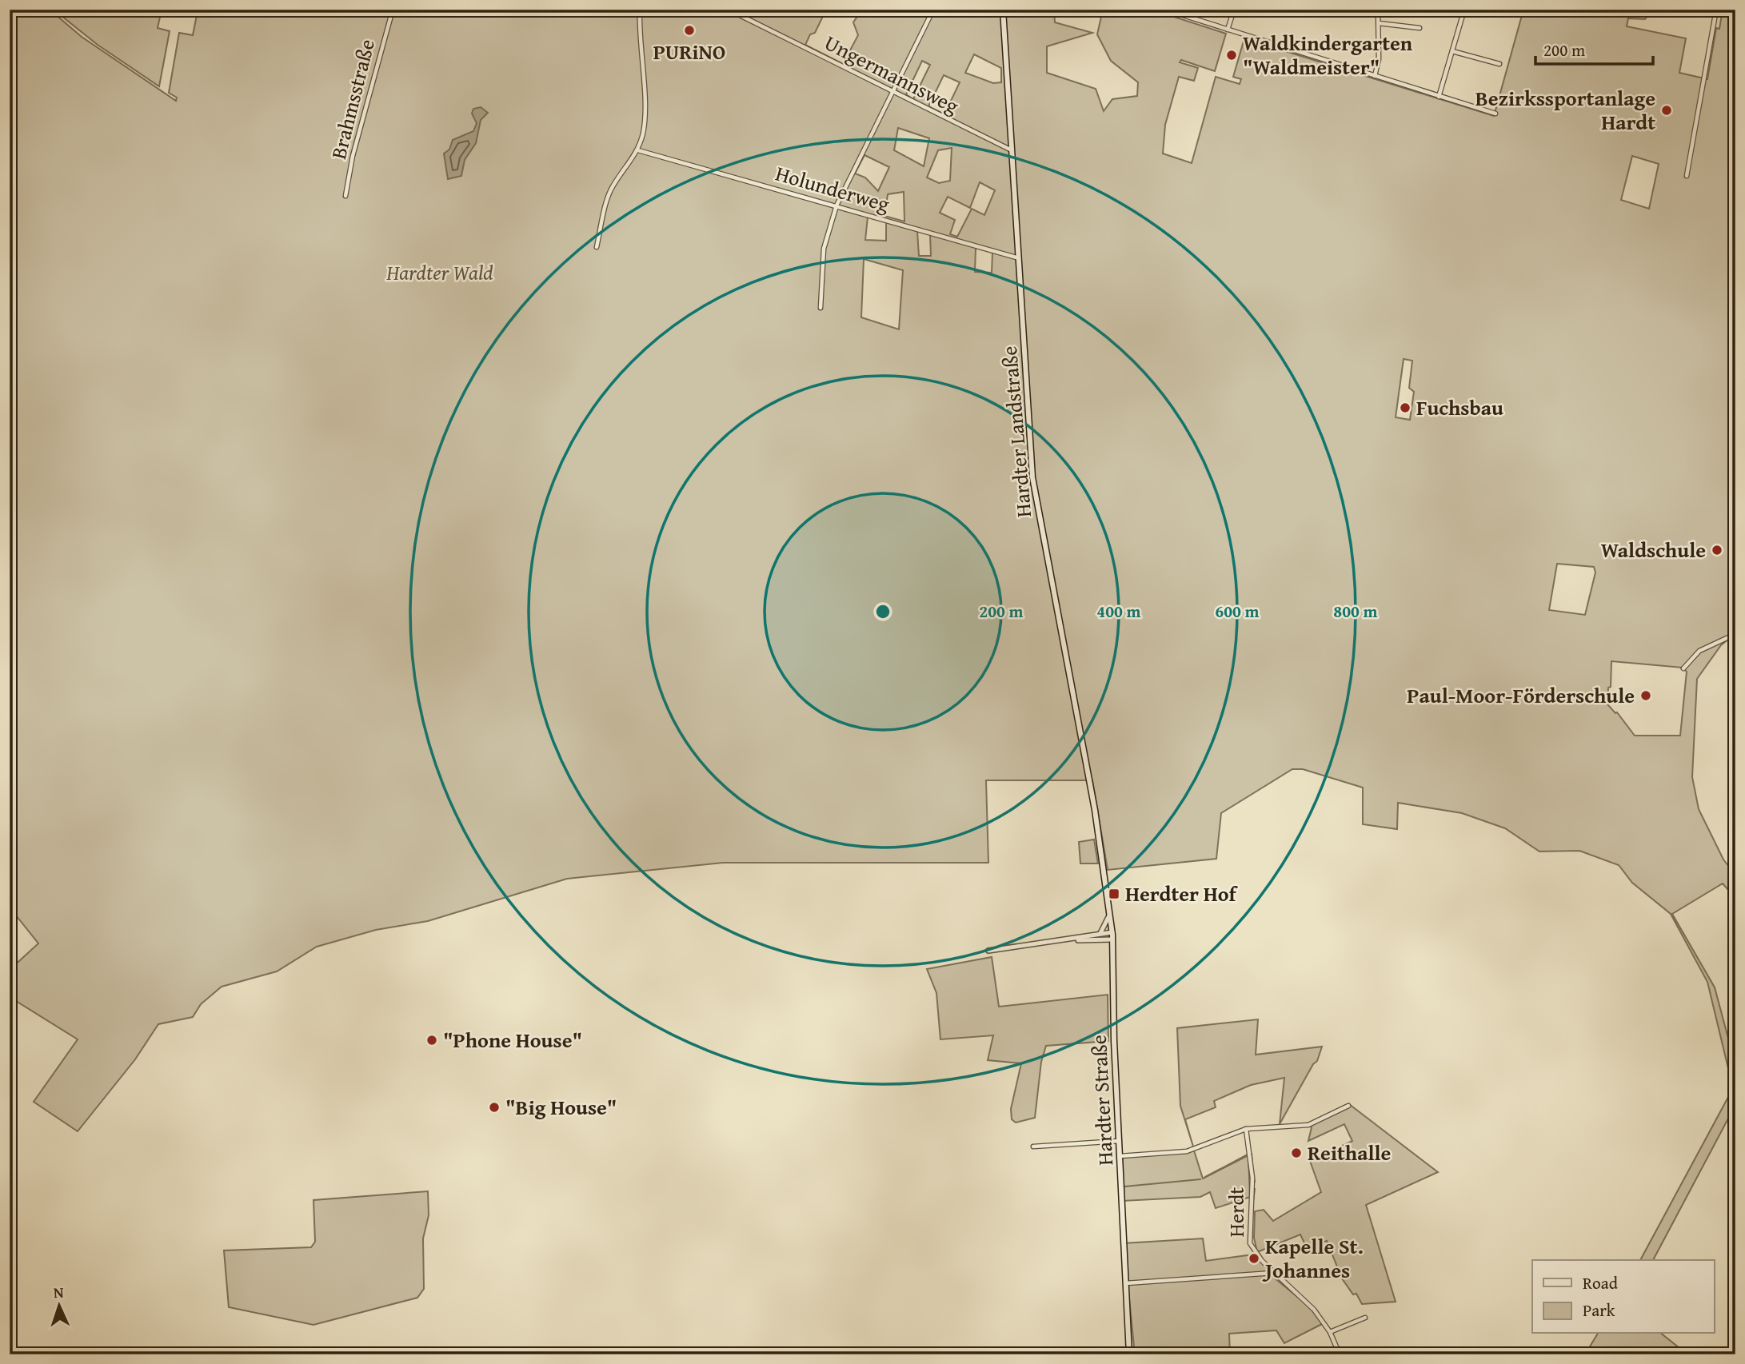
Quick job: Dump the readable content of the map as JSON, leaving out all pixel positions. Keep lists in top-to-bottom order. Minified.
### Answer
{"streets":{"main road":["Hardter Landstraße","Hardter Straße"],"street":["Ungermannsweg","Brahmsstraße","Holunderweg","Herdt"]},"crossings":[["Ungermannsweg","Hardter Landstraße"],["Holunderweg","Hardter Landstraße"],["Hardter Landstraße","Hardter Straße"]],"parks":["Hardter Wald"],"places":{"other":["PURiNO","Waldkindergarten \"Waldmeister\"","Bezirkssportanlage Hardt","Fuchsbau","Waldschule","Paul-Moor-Förderschule","\"Phone House\"","\"Big House\"","Reithalle","Kapelle St. Johannes"],"transit":["Herdter Hof"]},"legend":["Road","Park"],"scale_bar":"200 m","north":"top","rings":["200 m","400 m","600 m","800 m"]}
